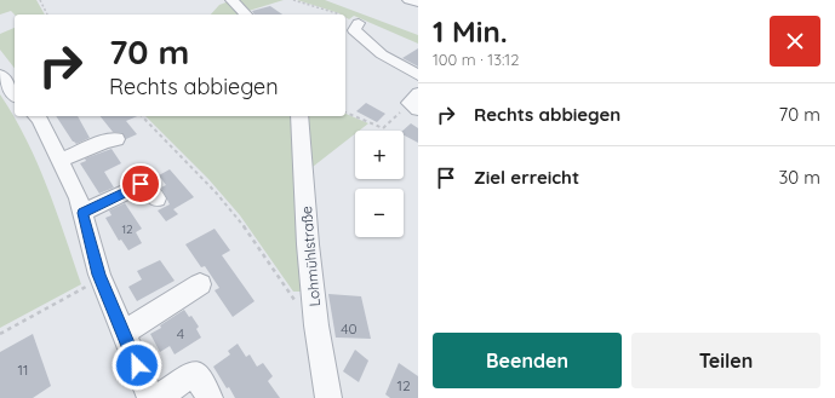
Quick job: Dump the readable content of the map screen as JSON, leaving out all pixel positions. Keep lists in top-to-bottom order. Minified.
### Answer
{"streets":{"street":["Lohmühlstraße"]},"house_numbers":["12","40","4","11","12"],"page":{"heading":["1 Min.","100 m · 13:12"],"turn":["70 m","Rechts abbiegen"],"list":[{"name":"Rechts abbiegen","value":"70 m"},{"name":"Ziel erreicht","value":"30 m"}],"map_buttons":["+","−"],"buttons":["Beenden","Teilen"]}}
